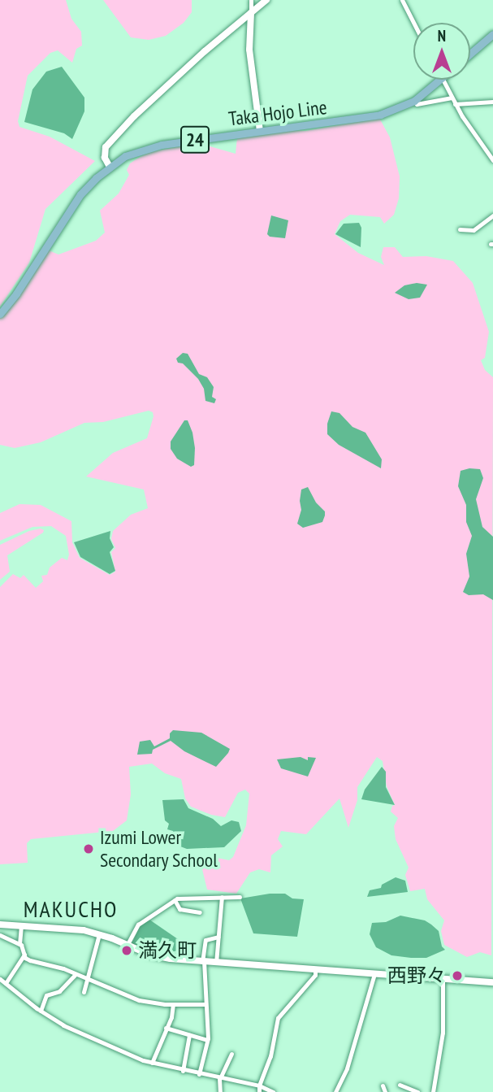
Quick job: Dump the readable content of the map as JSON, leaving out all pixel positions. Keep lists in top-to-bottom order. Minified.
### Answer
{"streets":{"main road":["Taka Hojo Line","24"]},"districts":["MAKUCHO"],"places":["Izumi Lower Secondary School","満久町","西野々"],"north":"top"}
